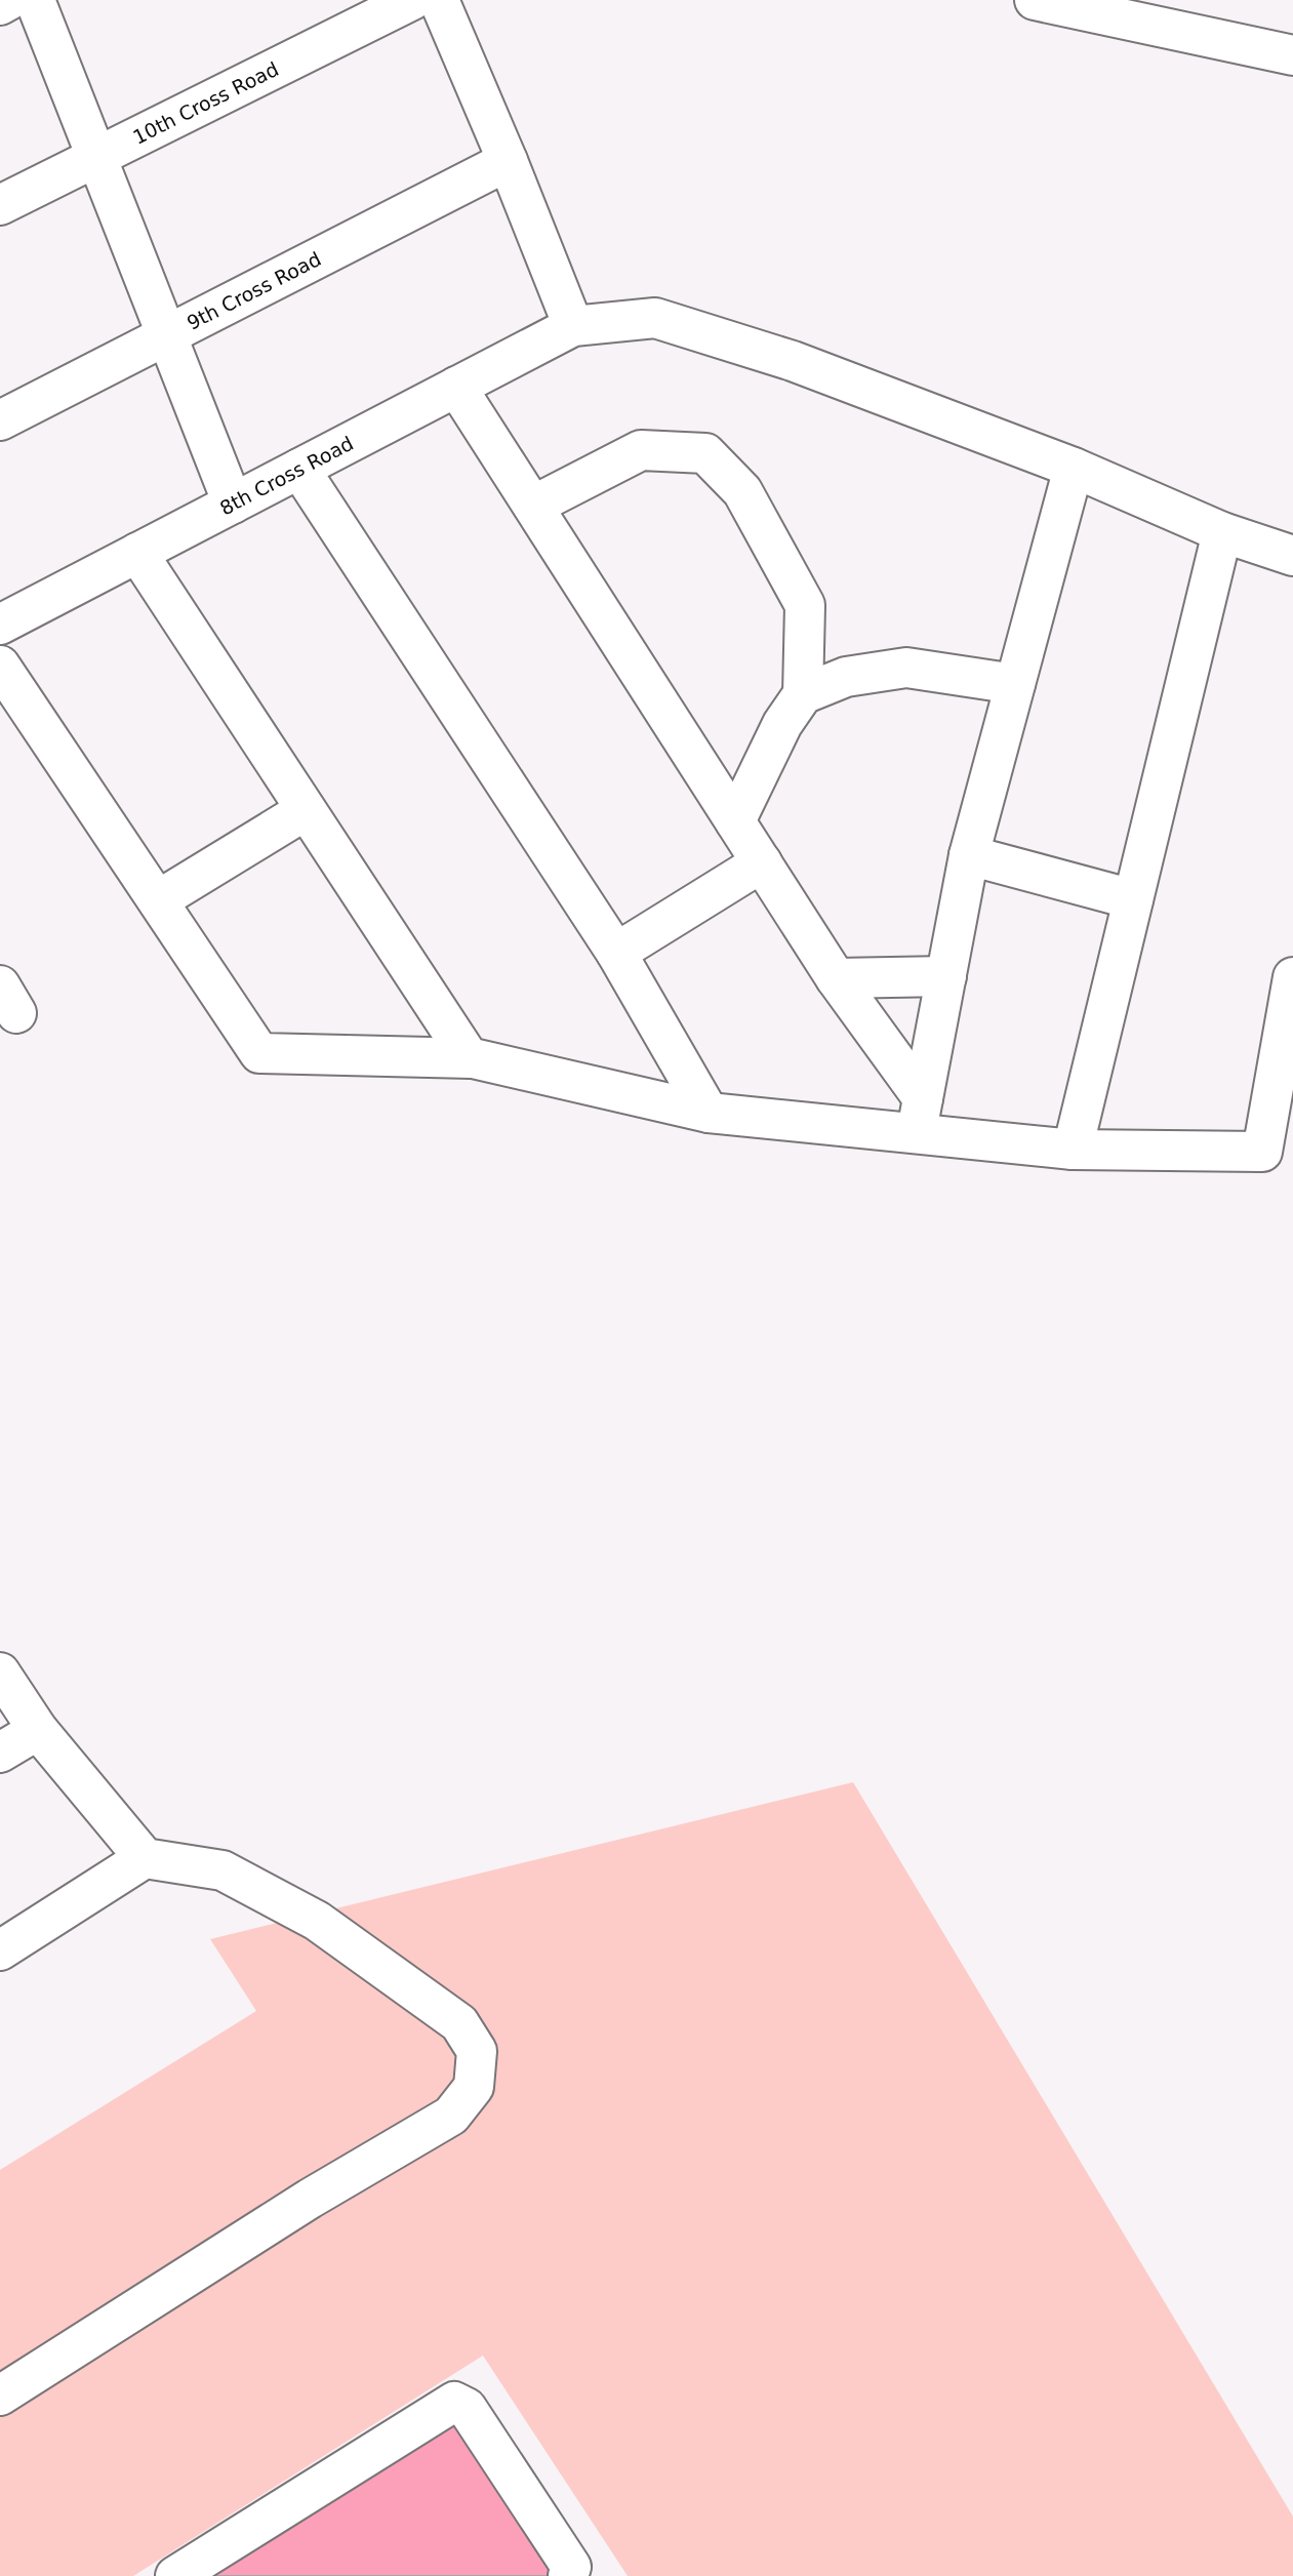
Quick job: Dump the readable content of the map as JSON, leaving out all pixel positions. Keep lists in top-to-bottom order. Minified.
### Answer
{"streets":{"street":["10th Cross Road","9th Cross Road","8th Cross Road"]}}
